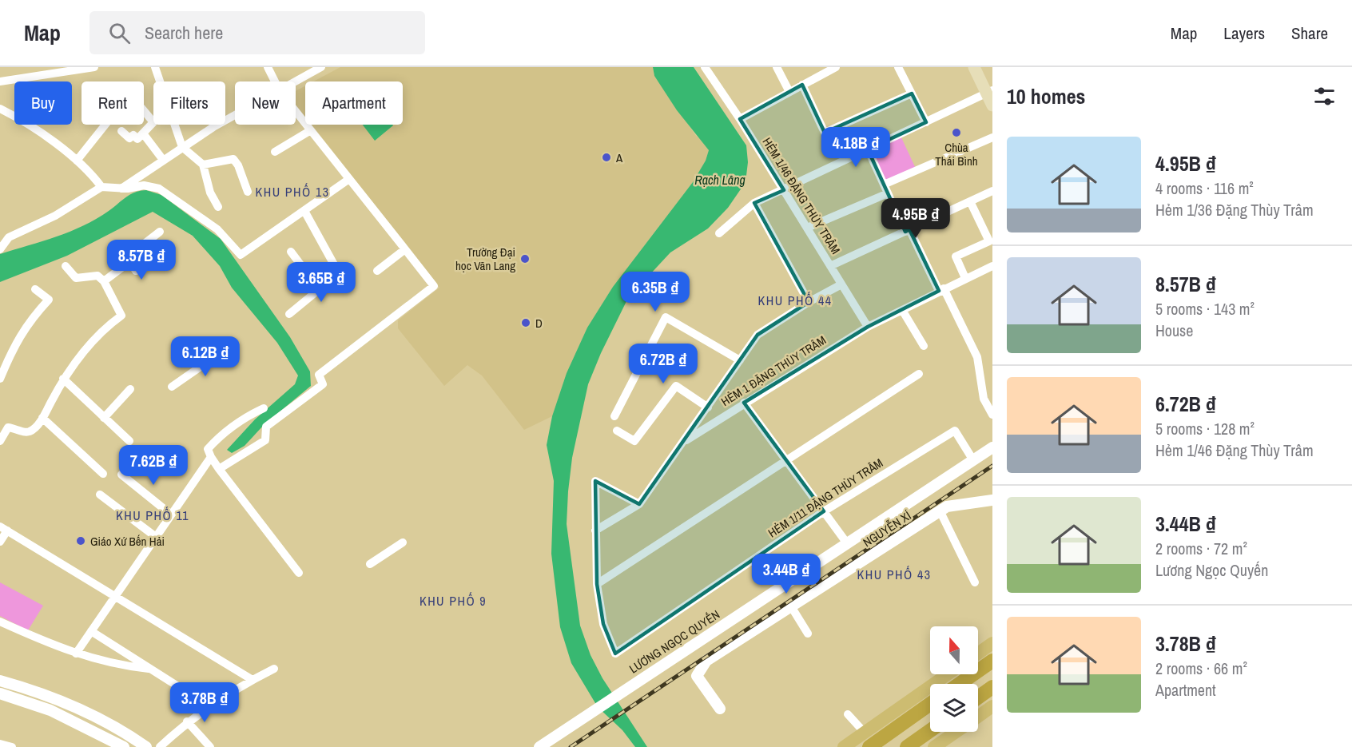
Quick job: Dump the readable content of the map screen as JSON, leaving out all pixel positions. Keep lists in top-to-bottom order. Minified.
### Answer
{"streets":{"street":["HẺM 1/46 ĐẶNG THÙY TRÂM","HẺM 1 ĐẶNG THÙY TRÂM","HẺM 1/11 ĐẶNG THÙY TRÂM","NGUYỄN XÍ","LƯƠNG NGỌC QUYẾN"]},"crossings":[["HẺM 1/46 ĐẶNG THÙY TRÂM","HẺM 1 ĐẶNG THÙY TRÂM"],["HẺM 1/11 ĐẶNG THÙY TRÂM","LƯƠNG NGỌC QUYẾN"]],"districts":["KHU PHỐ 13","KHU PHỐ 44","KHU PHỐ 11","KHU PHỐ 43","KHU PHỐ 9"],"water":["Rạch Lăng"],"places":["Chùa Thái Bình","A","Trường Đại học Văn Lang","D","Giáo Xứ Bến Hải"],"north":"top","page":{"header":"Map","search":"Search here","nav":["Map","Layers","Share"],"heading":"10 homes","chip":["Buy","Rent","Filters","New","Apartment"],"list":[{"name":"4.95B ₫","note":"4 rooms · 116 m² · Hẻm 1/36 Đặng Thùy Trâm"},{"name":"8.57B ₫","note":"5 rooms · 143 m² · House"},{"name":"6.72B ₫","note":"5 rooms · 128 m² · Hẻm 1/46 Đặng Thùy Trâm"},{"name":"3.44B ₫","note":"2 rooms · 72 m² · Lương Ngọc Quyến"},{"name":"3.78B ₫","note":"2 rooms · 66 m² · Apartment"}],"price":["4.18B ₫","4.95B ₫","8.57B ₫","3.65B ₫","6.35B ₫","6.12B ₫","6.72B ₫","7.62B ₫","3.44B ₫","3.78B ₫"]}}
